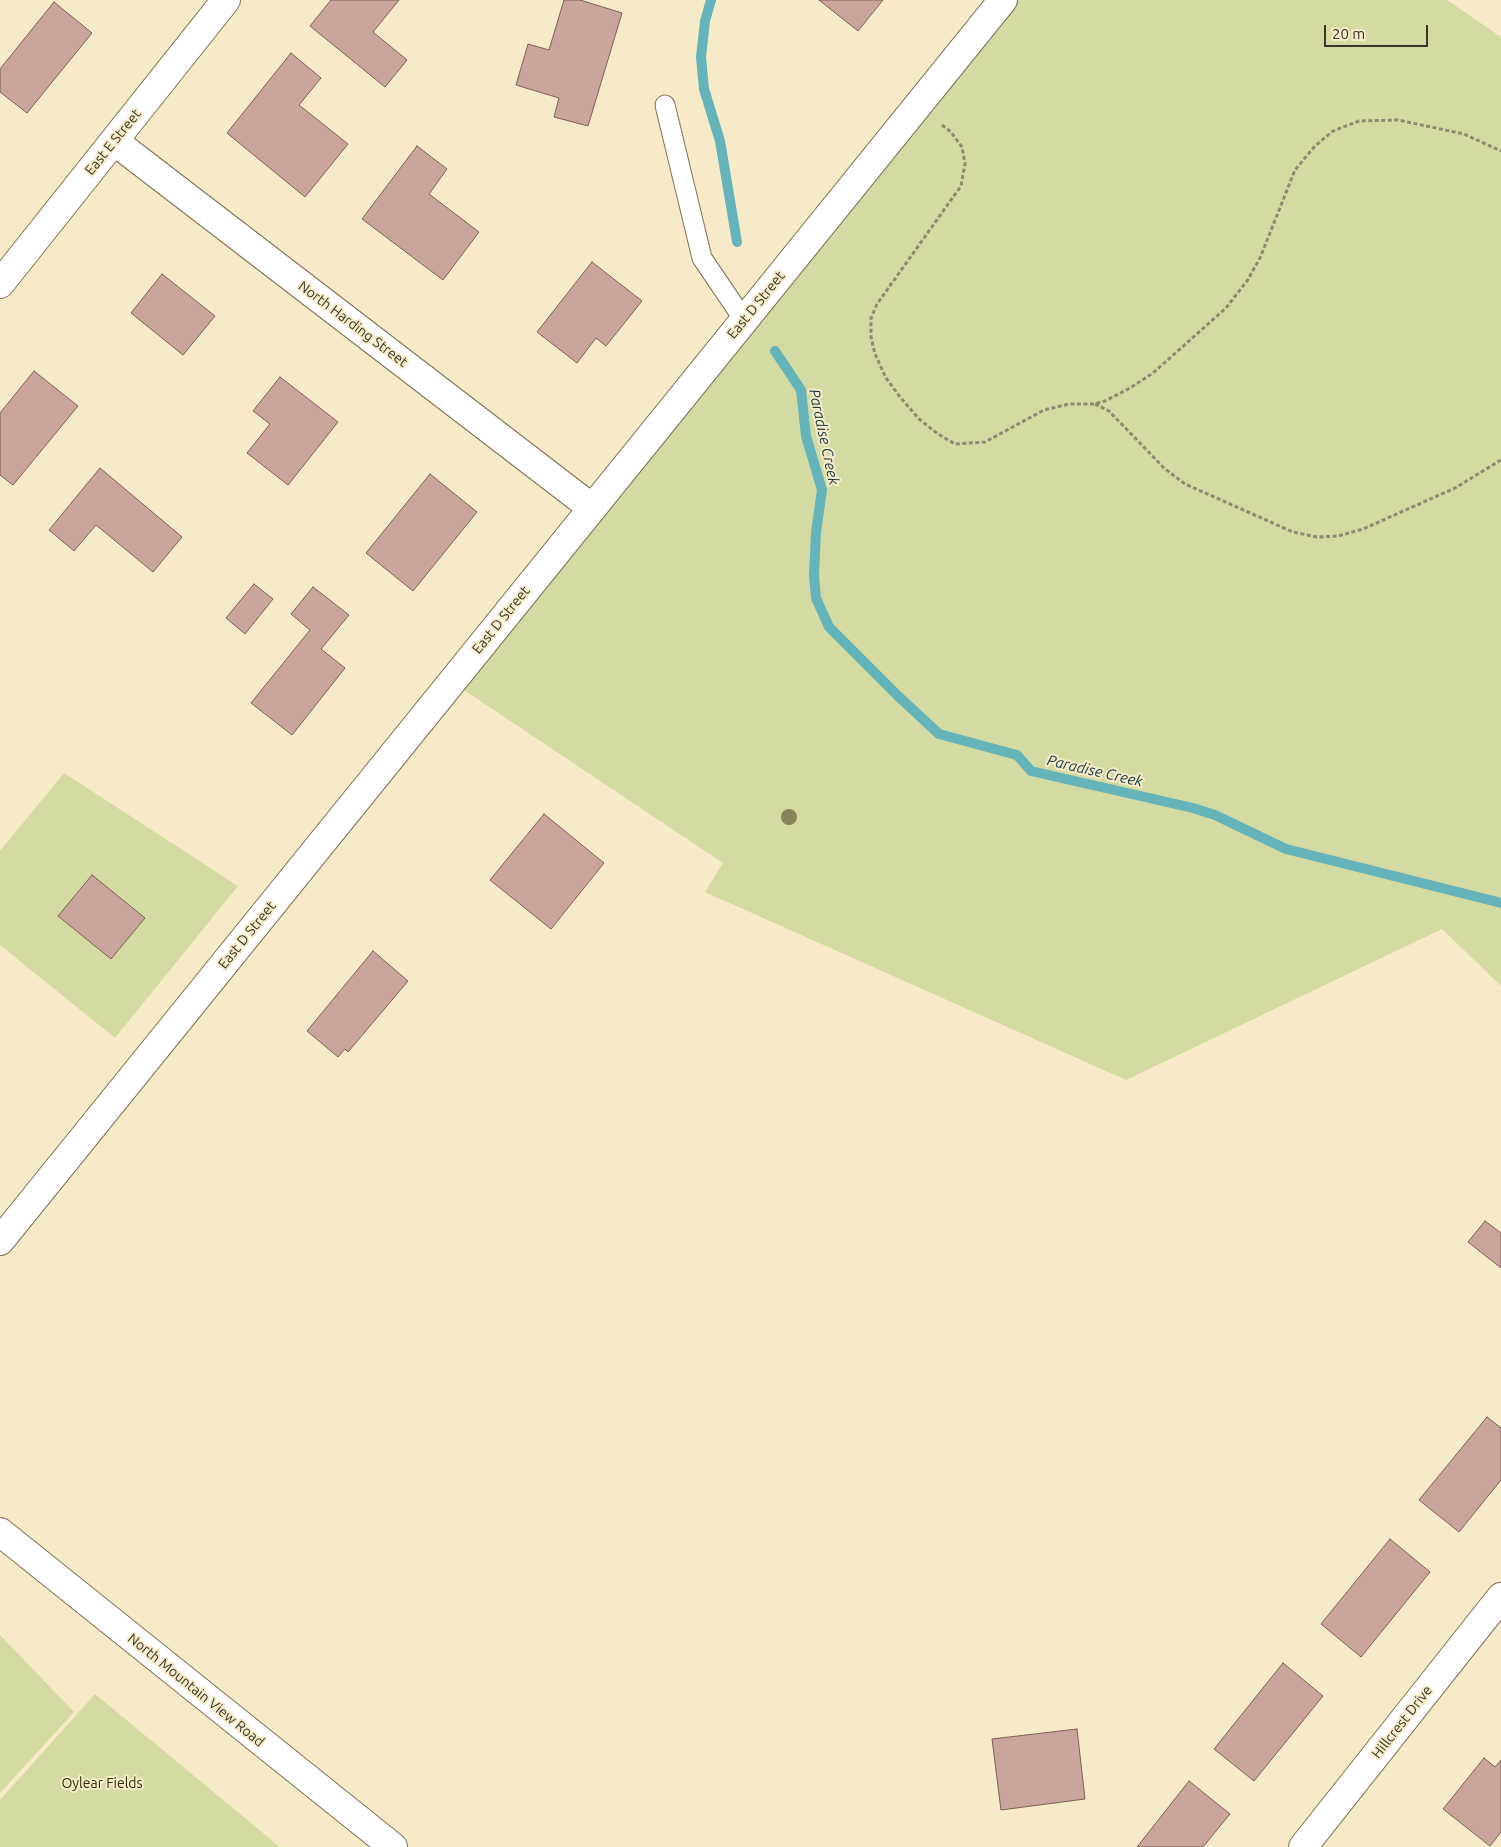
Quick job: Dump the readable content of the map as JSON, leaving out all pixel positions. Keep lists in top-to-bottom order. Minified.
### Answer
{"streets":{"street":["East E Street","East D Street","North Harding Street","North Mountain View Road","Hillcrest Drive"]},"crossings":[["East E Street","North Harding Street"],["East D Street","North Harding Street"]],"water":["Paradise Creek"],"parks":["Oylear Fields"],"scale_bar":"20 m"}
